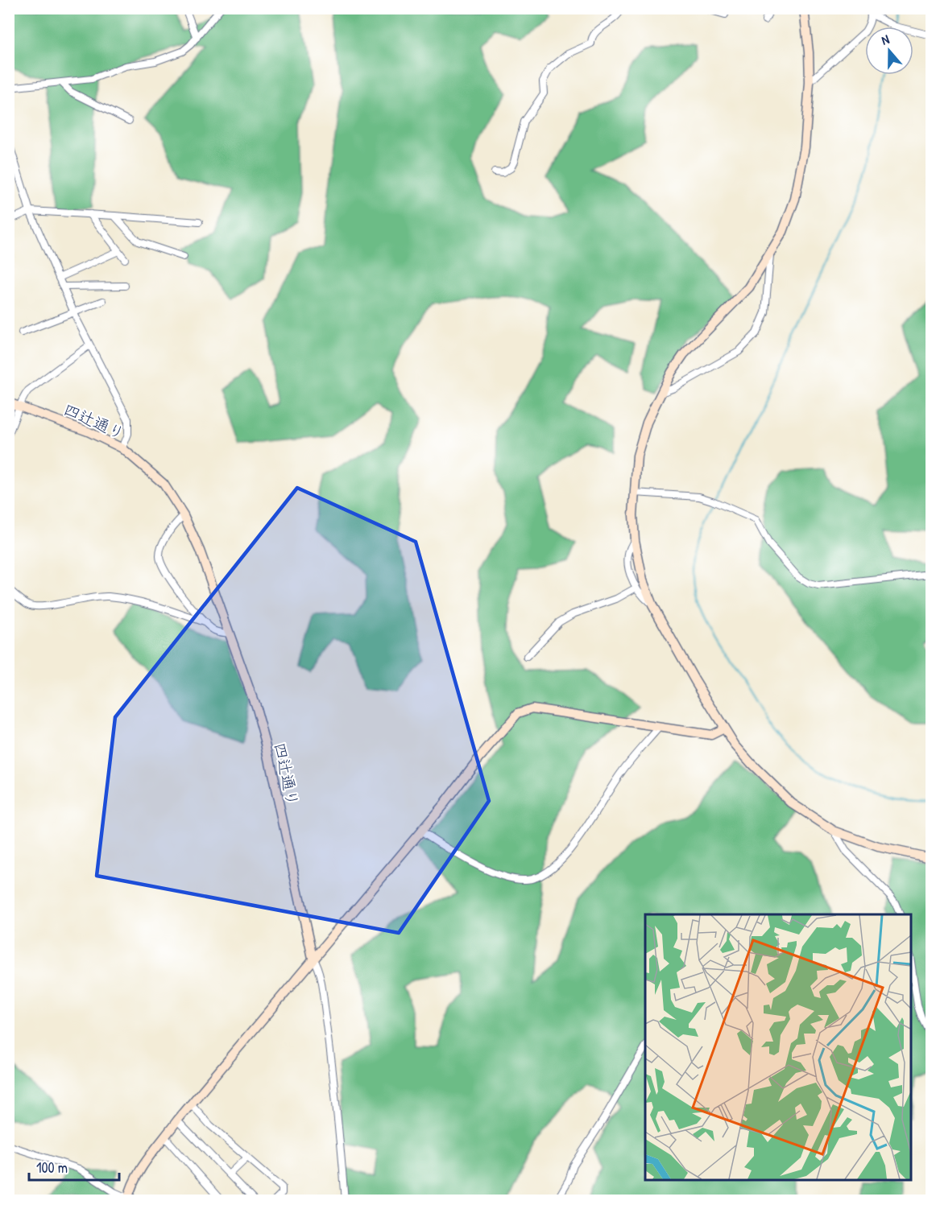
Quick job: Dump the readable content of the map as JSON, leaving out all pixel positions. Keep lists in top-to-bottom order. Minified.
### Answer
{"streets":{"street":["四辻通り"]},"scale_bar":"100 m","north":"top"}
